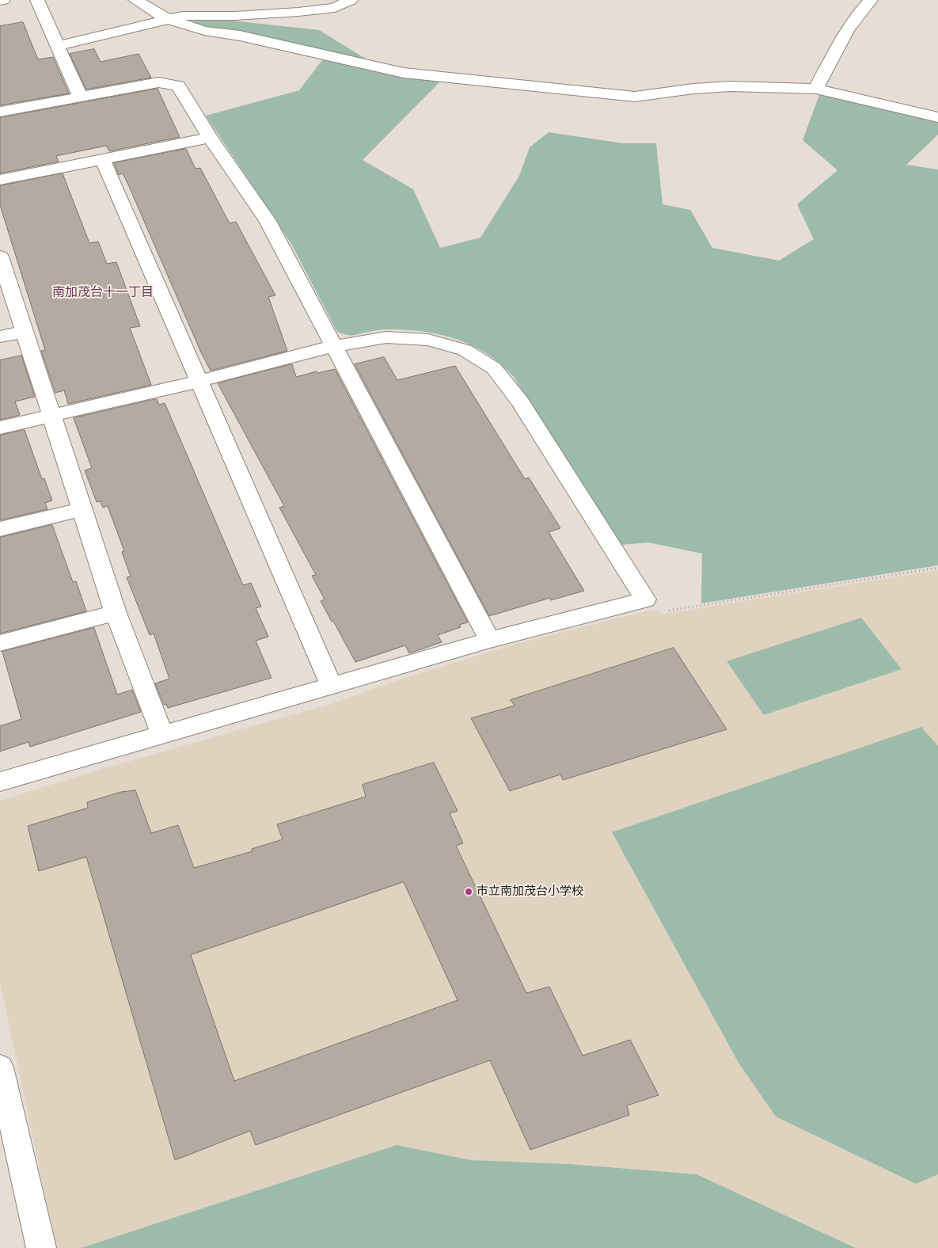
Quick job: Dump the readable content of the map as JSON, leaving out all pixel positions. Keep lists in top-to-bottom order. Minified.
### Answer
{"districts":["南加茂台十一丁目"],"places":["市立南加茂台小学校"]}
